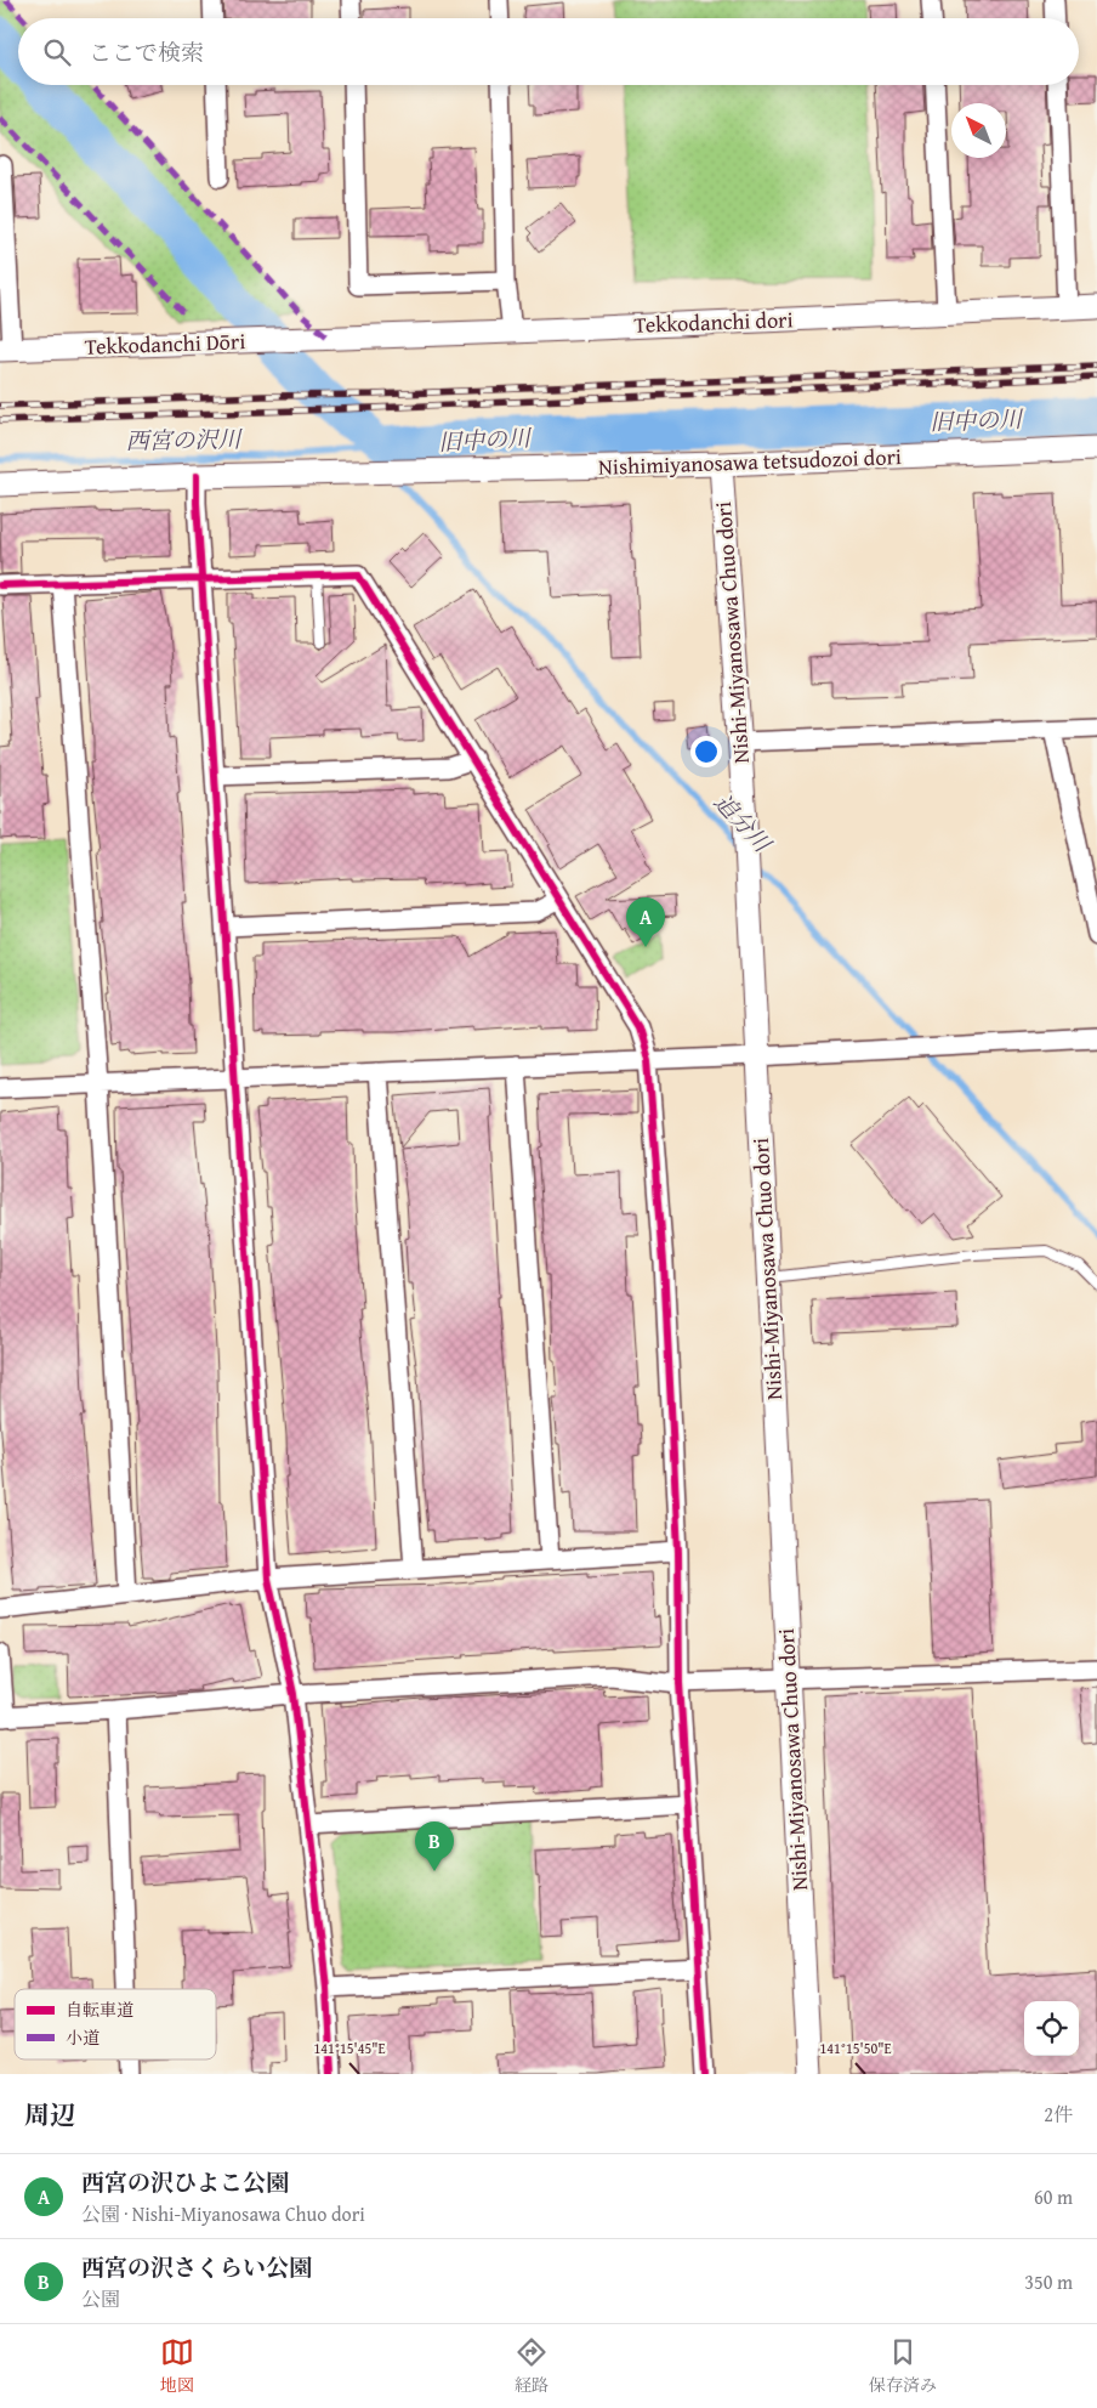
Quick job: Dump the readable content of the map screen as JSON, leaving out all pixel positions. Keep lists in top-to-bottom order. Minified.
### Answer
{"streets":{"street":["Tekkodanchi dori","Tekkodanchi Dōri","Nishimiyanosawa tetsudozoi dori","Nishi-Miyanosawa Chuo dori"]},"crossings":[["Tekkodanchi dori","Tekkodanchi Dōri"],["Nishimiyanosawa tetsudozoi dori","Nishi-Miyanosawa Chuo dori"]],"water":["旧中の川","西宮の沢川","追分川"],"legend":["自転車道","小道"],"north":"top left","page":{"search":"ここで検索","pins":["A","B"],"heading":["周辺","2件"],"list":[{"mark":"A","name":"西宮の沢ひよこ公園","note":"公園 · Nishi-Miyanosawa Chuo dori","value":"60 m"},{"mark":"B","name":"西宮の沢さくらい公園","note":"公園","value":"350 m"}],"nav":["地図","経路","保存済み"]},"coordinates":["141°15'45\"E","141°15'50\"E"]}
